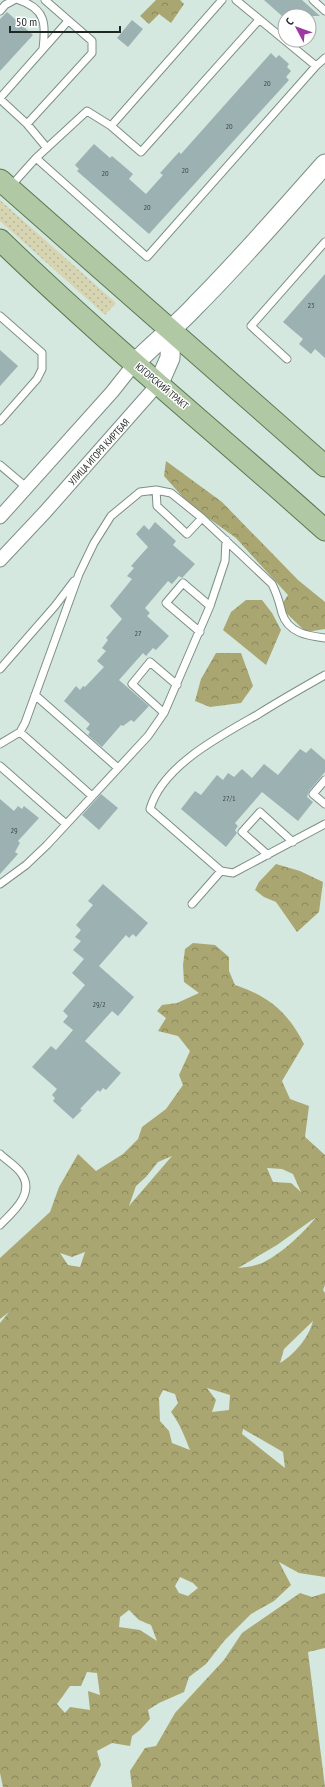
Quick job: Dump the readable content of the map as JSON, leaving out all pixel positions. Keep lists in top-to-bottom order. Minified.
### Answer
{"streets":{"main road":["ЮГОРСКИЙ ТРАКТ","УЛИЦА ИГОРЯ КИРТБАЯ"]},"crossings":[["ЮГОРСКИЙ ТРАКТ","УЛИЦА ИГОРЯ КИРТБАЯ"]],"house_numbers":["20","20","20","20","20","23","27","27/1","29","29/2"],"scale_bar":"50 m","north":"top left"}
